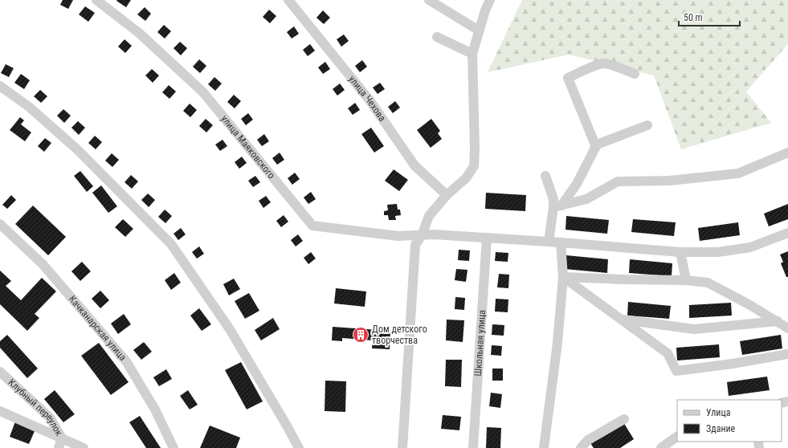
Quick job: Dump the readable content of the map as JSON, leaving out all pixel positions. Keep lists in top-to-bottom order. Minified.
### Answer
{"streets":{"street":["улица Чехова","улица Маяковского","Качканарская улица","Школьная улица","Клубный переулок"]},"crossings":[["улица Маяковского","Школьная улица"]],"places":{"building":["Дом детского творчества"]},"legend":["Улица","Здание"],"scale_bar":"50 m"}
